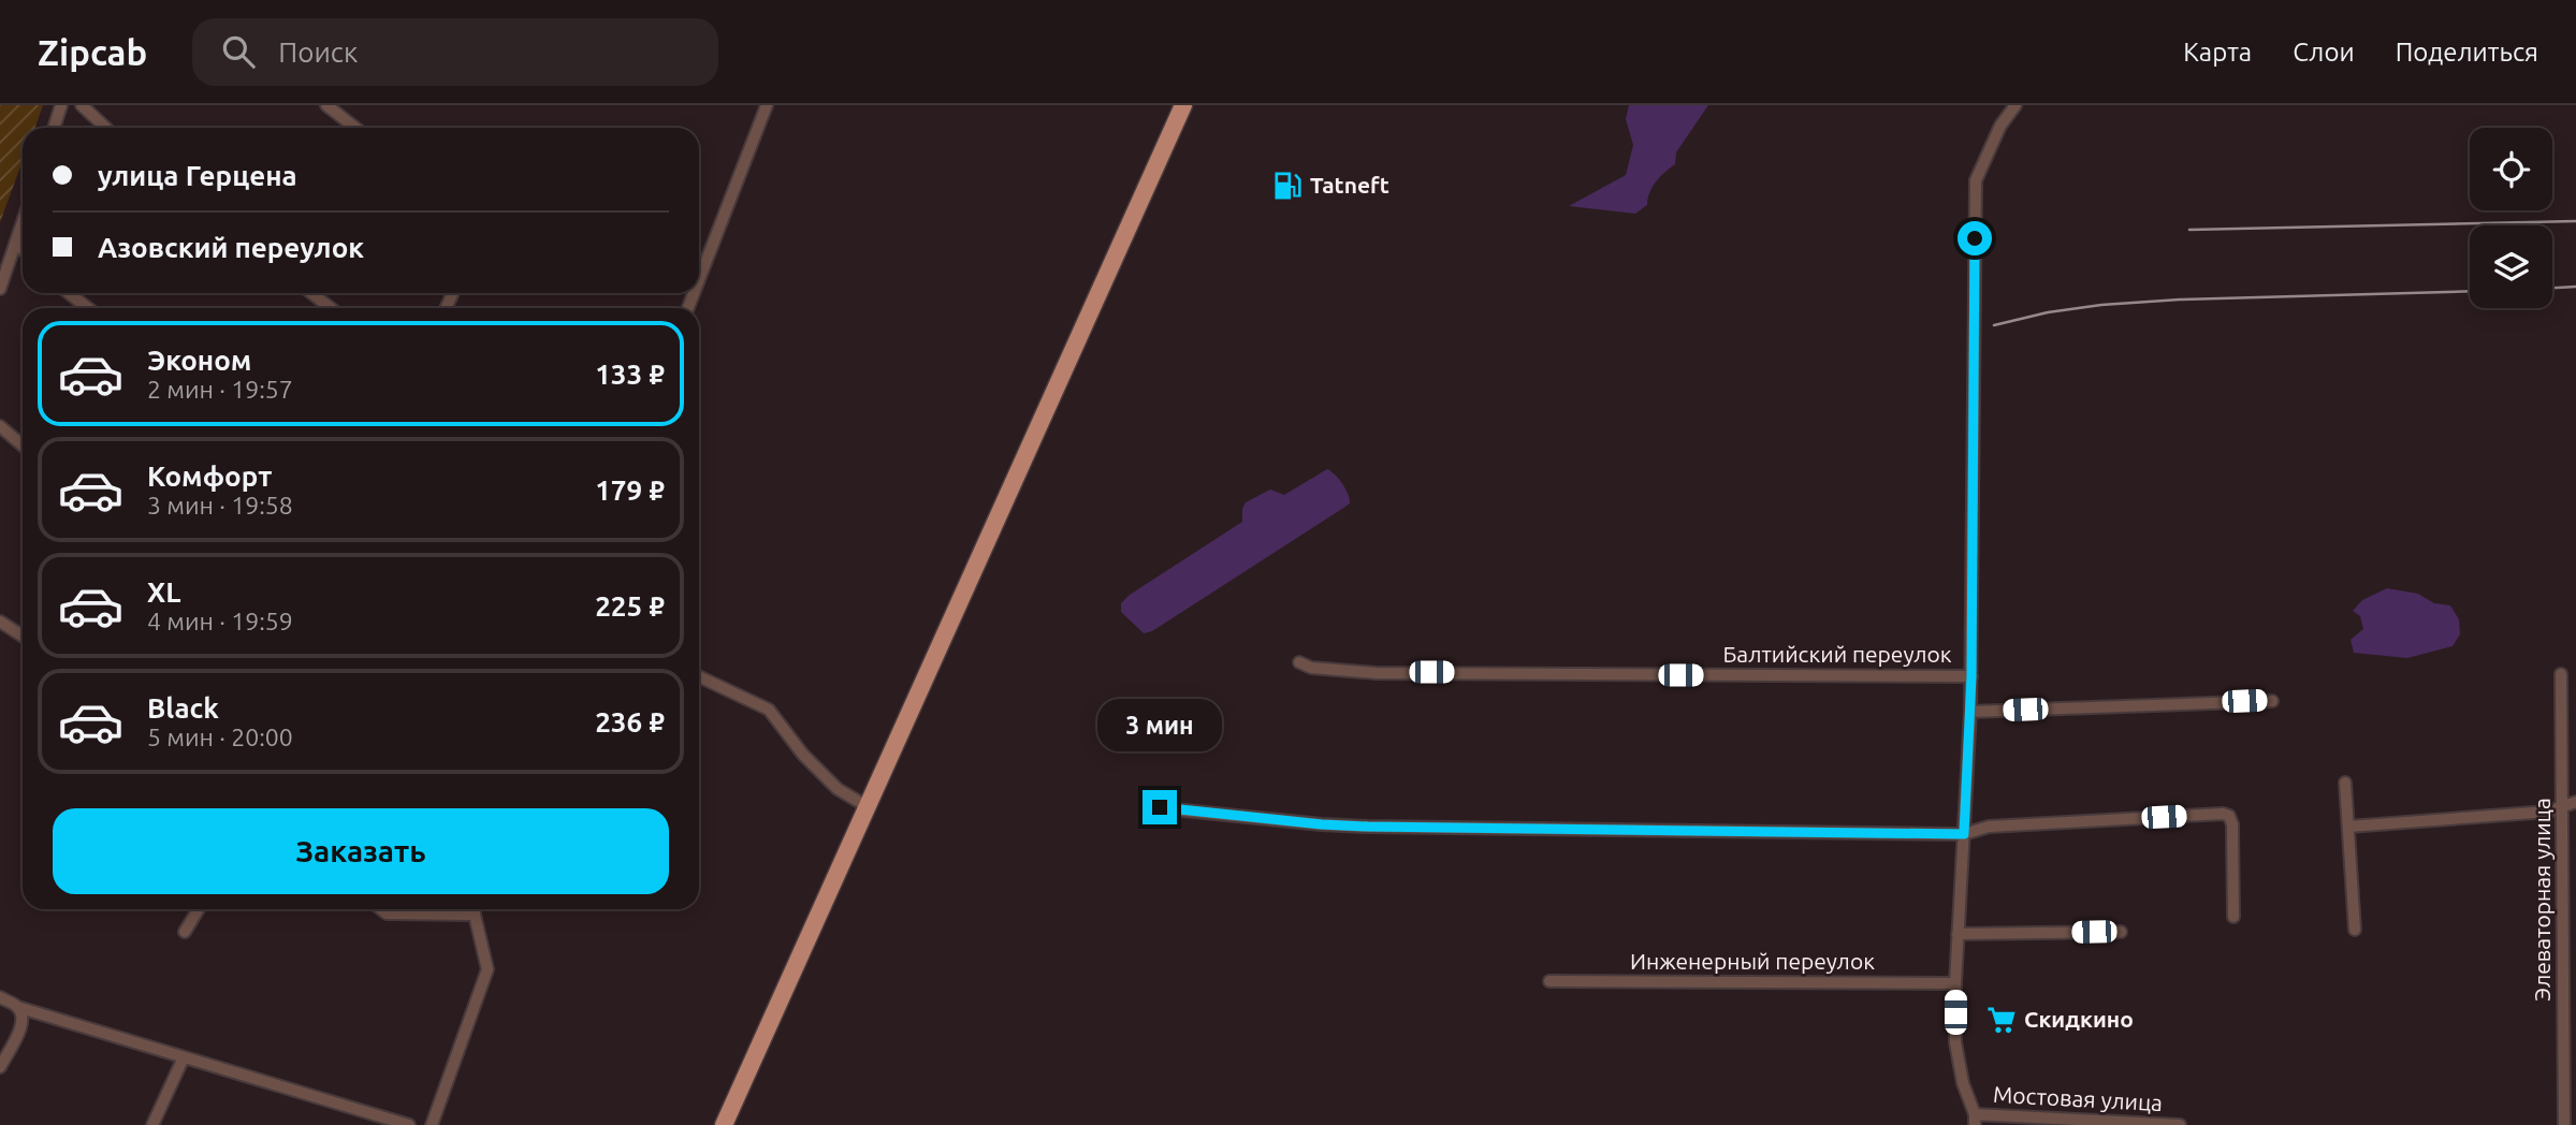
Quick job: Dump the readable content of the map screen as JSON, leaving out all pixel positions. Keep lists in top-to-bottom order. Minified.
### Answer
{"streets":{"street":["Балтийский переулок","Элеваторная улица","Инженерный переулок","Мостовая улица"]},"places":{"fuel station":["Tatneft"],"supermarket":["Скидкино"]},"page":{"header":"Zipcab","search":"Поиск","nav":["Карта","Слои","Поделиться"],"banner":["улица Герцена","Азовский переулок"],"list":[{"name":"Эконом","note":"2 мин · 19:57","value":"133 ₽"},{"name":"Комфорт","note":"3 мин · 19:58","value":"179 ₽"},{"name":"XL","note":"4 мин · 19:59","value":"225 ₽"},{"name":"Black","note":"5 мин · 20:00","value":"236 ₽"}],"bubble":"3 мин","buttons":"Заказать"}}
